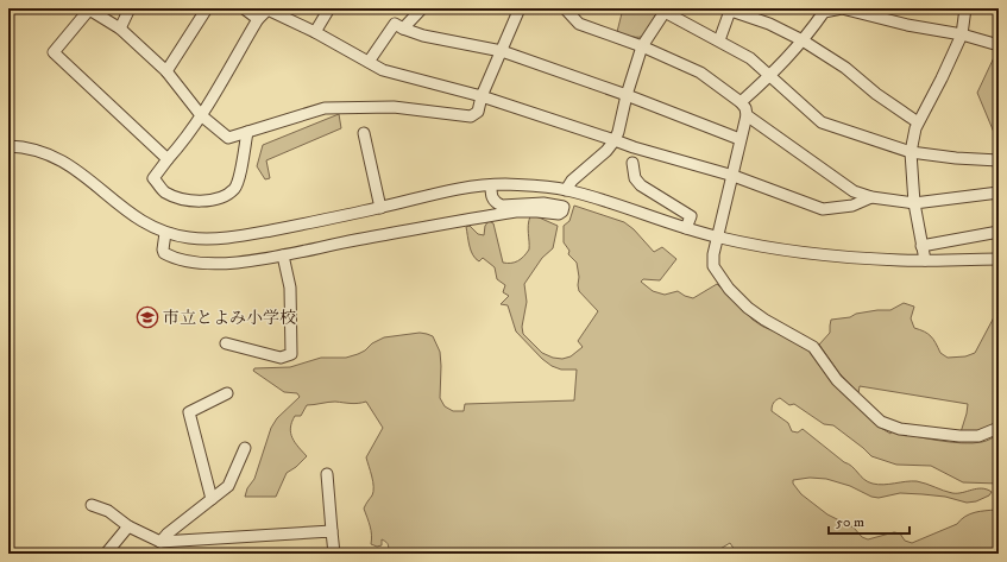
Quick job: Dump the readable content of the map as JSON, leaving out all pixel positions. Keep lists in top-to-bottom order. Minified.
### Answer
{"places":{"school or university":["市立とよみ小学校"]},"scale_bar":"50 m"}
